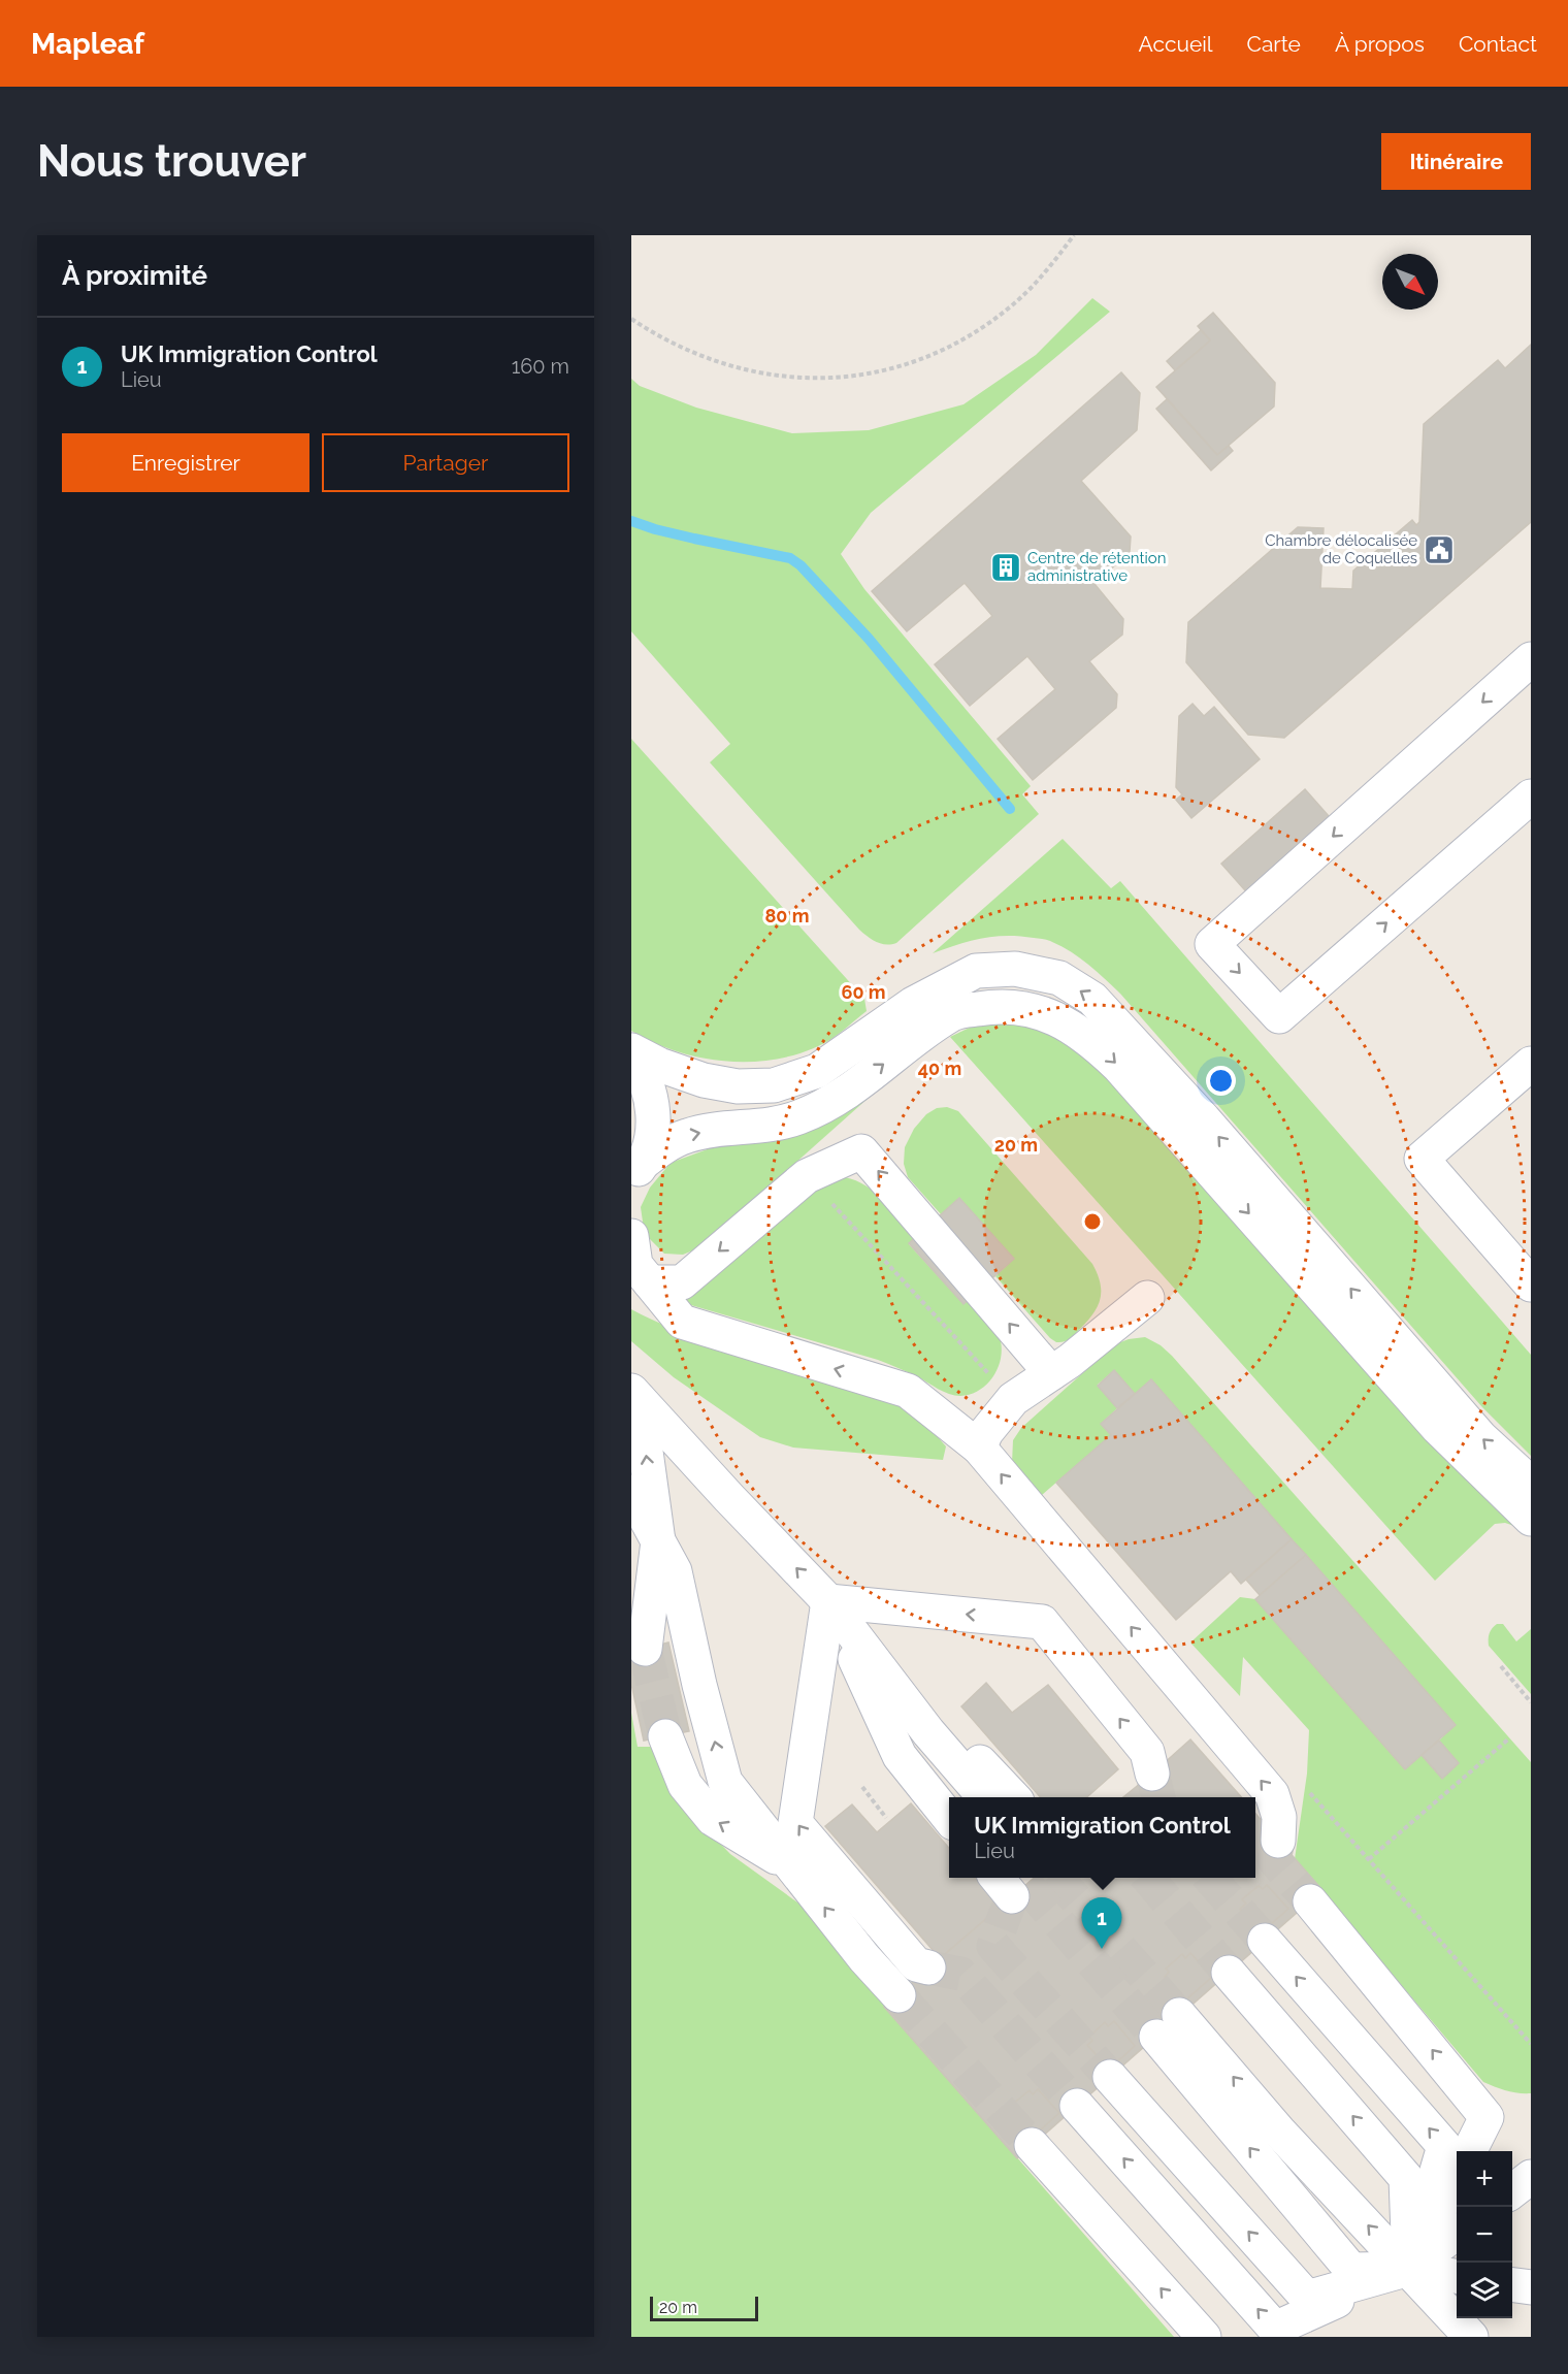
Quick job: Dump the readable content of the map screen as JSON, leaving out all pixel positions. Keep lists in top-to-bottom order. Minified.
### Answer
{"places":{"public building":["Chambre délocalisée de Coquelles"],"building":["Centre de rétention administrative"]},"scale_bar":"20 m","north":"bottom right","page":{"header":"Mapleaf","nav":["Accueil","Carte","À propos","Contact"],"buttons":["Itinéraire",["Enregistrer","Partager"]],"title":"Nous trouver","heading":"À proximité","list":[{"mark":"1","name":"UK Immigration Control","note":"Lieu","value":"160 m"}],"popup":["UK Immigration Control","Lieu"],"pins":"1","map_buttons":["+","−"],"scale":"20 m"},"rings":["80 m","60 m","40 m","20 m"]}
